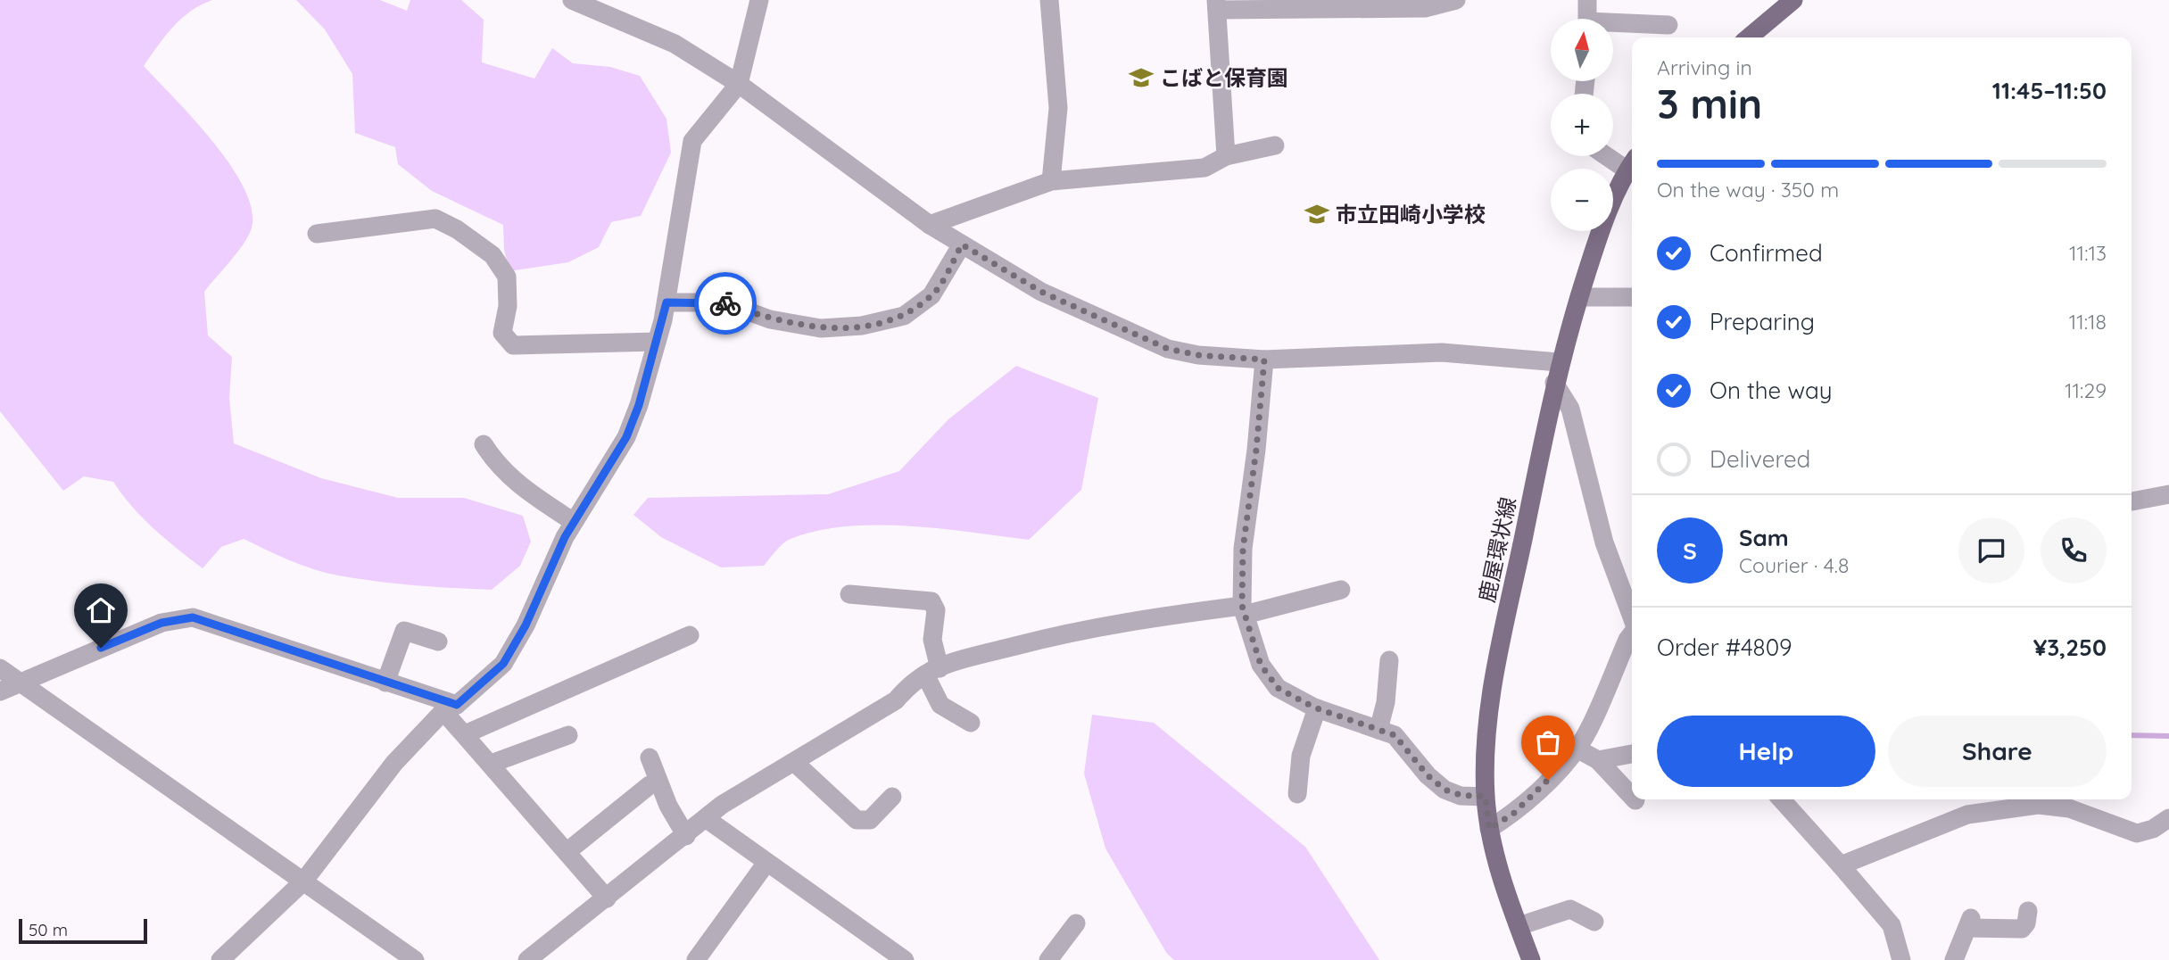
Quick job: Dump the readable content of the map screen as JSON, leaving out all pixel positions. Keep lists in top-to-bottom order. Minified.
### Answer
{"streets":{"main road":["鹿屋環状線"]},"places":{"school or university":["こばと保育園","市立田崎小学校"]},"scale_bar":"50 m","north":"top","page":{"map_buttons":["+","−"],"heading":["3 min","Arriving in","11:45–11:50"],"panel":["Sam","Courier · 4.8","Order #4809","¥3,250"],"bar":"On the way · 350 m","list":[["Confirmed","11:13"],["Preparing","11:18"],["On the way","11:29"],"Delivered"],"round":"S","buttons":["Help","Share"],"scale":"50 m"}}
